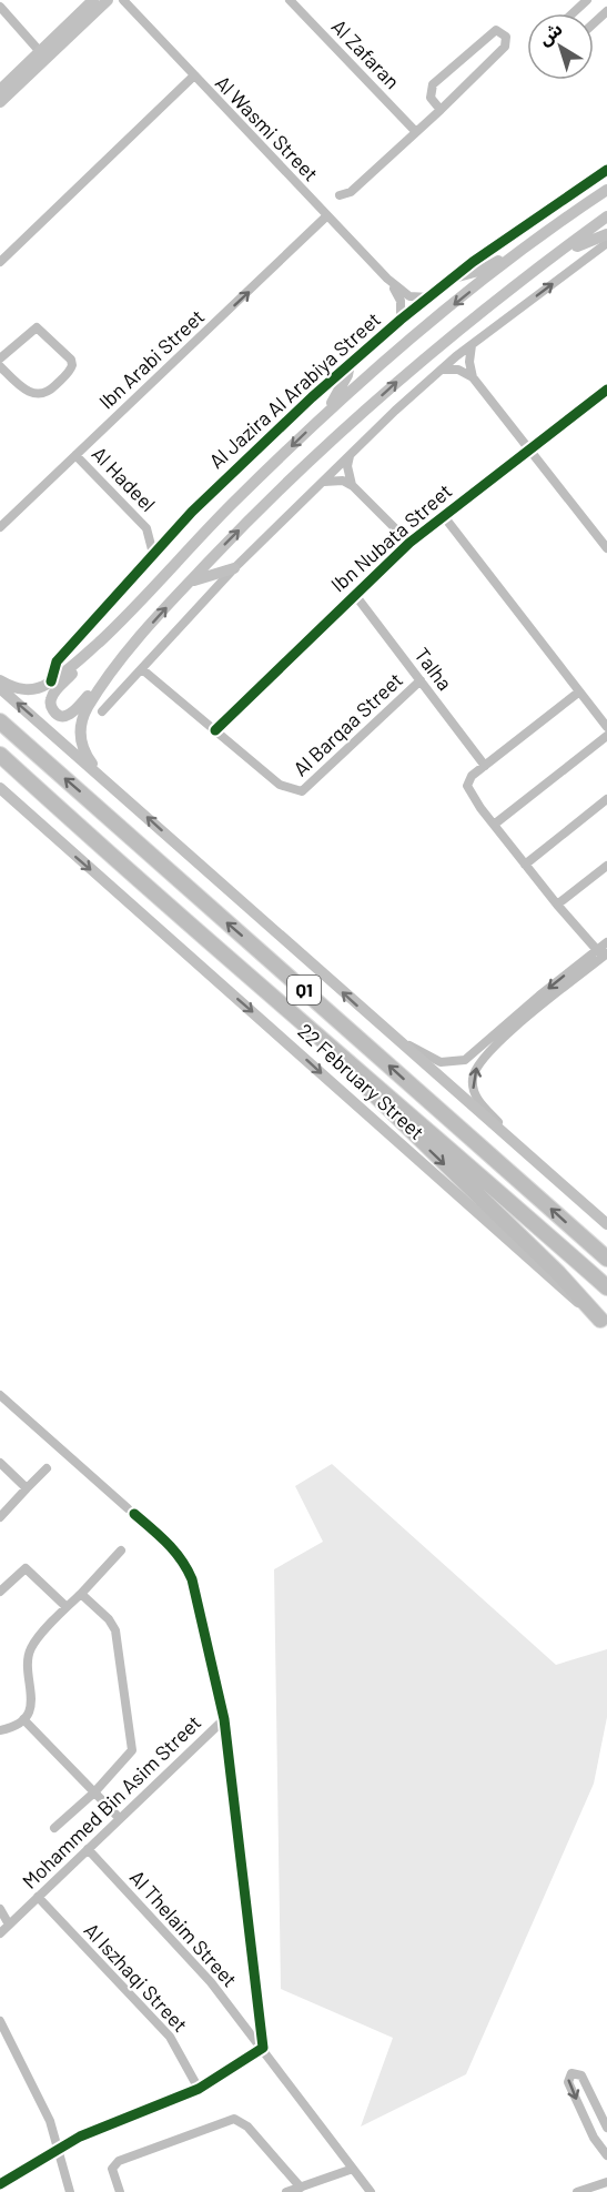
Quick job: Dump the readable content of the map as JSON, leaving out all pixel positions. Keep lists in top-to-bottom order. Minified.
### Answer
{"streets":{"highway":["Q1","22 February Street"],"main road":["Al Jazira Al Arabiya Street"],"street":["Al Zafaran","Al Wasmi Street","Ibn Arabi Street","Al Hadeel","Ibn Nubata Street","Talha","Al Barqaa Street","Mohammed Bin Asim Street","Al Thelaim Street","Al Iszhaqi Street"]},"crossings":[["Al Wasmi Street","Ibn Arabi Street"],["Al Wasmi Street","Al Jazira Al Arabiya Street"],["Ibn Arabi Street","Al Hadeel"],["Al Jazira Al Arabiya Street","Al Hadeel"],["Ibn Nubata Street","Talha"],["Ibn Nubata Street","Al Barqaa Street"],["Talha","Al Barqaa Street"],["Mohammed Bin Asim Street","Al Thelaim Street"],["Mohammed Bin Asim Street","Al Iszhaqi Street"]],"one_way":["Ibn Arabi Street"],"north":"top left"}
